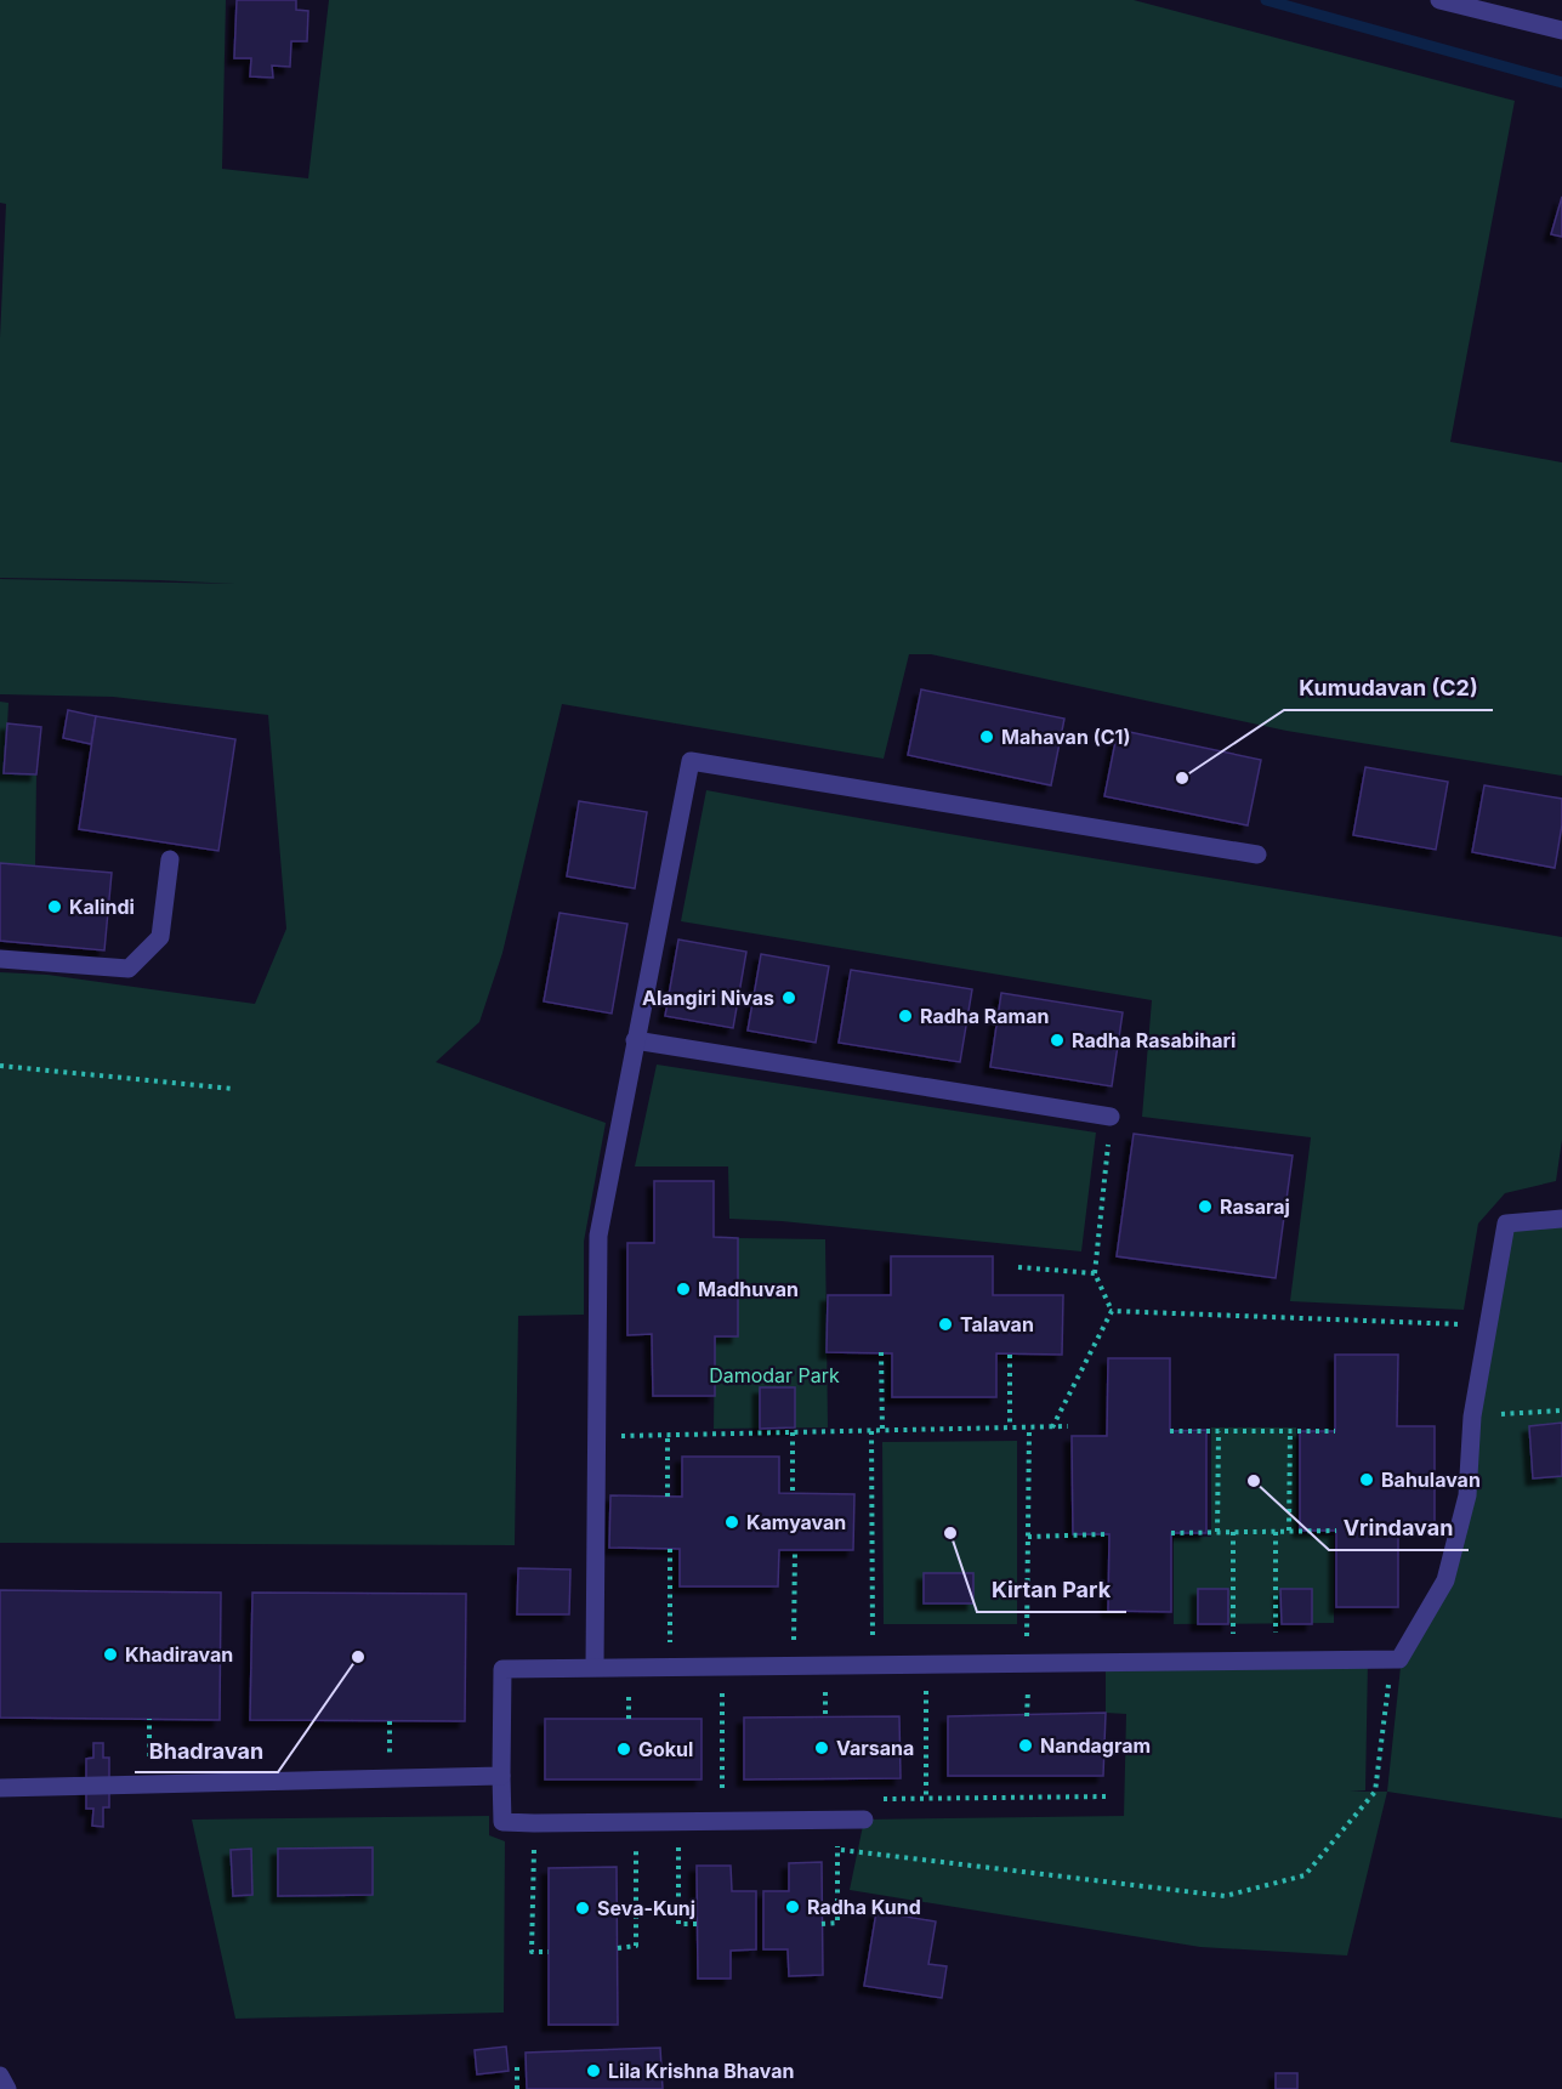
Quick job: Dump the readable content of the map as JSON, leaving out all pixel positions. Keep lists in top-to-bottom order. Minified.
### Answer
{"parks":["Damodar Park"],"places":["Mahavan (C1)","Kumudavan (C2)","Kalindi","Alangiri Nivas","Radha Raman","Radha Rasabihari","Rasaraj","Madhuvan","Talavan","Bahulavan","Vrindavan","Kamyavan","Kirtan Park","Khadiravan","Bhadravan","Nandagram","Varsana","Gokul","Radha Kund","Seva-Kunj","Lila Krishna Bhavan"]}
